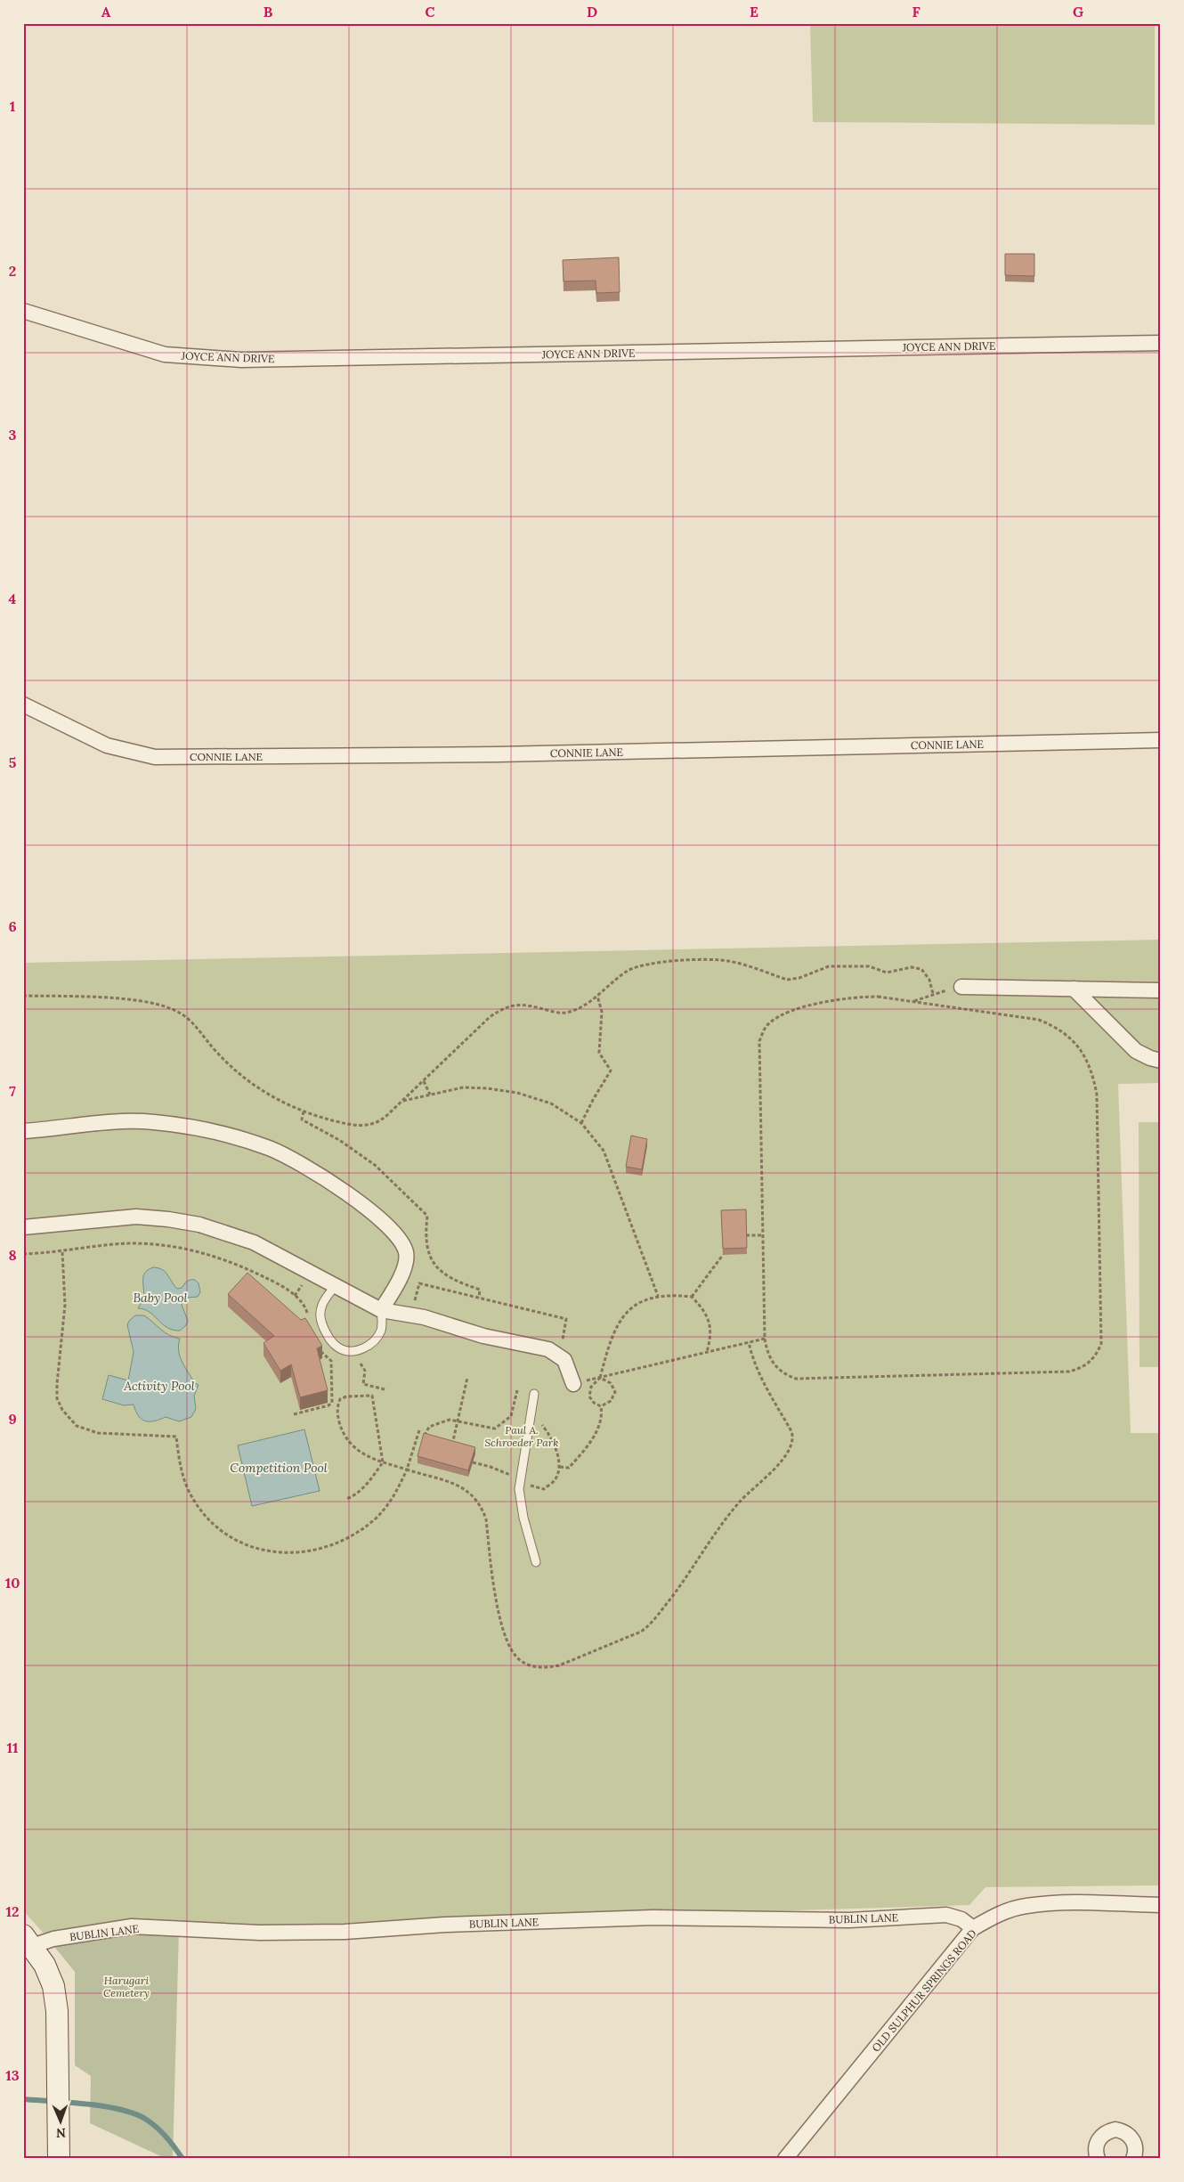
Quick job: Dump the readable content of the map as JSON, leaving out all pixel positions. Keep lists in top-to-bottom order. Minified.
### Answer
{"streets":{"street":["JOYCE ANN DRIVE","CONNIE LANE","BUBLIN LANE","OLD SULPHUR SPRINGS ROAD"]},"crossings":[["BUBLIN LANE","OLD SULPHUR SPRINGS ROAD"]],"water":["Baby Pool","Activity Pool","Competition Pool"],"parks":["Paul A. Schroeder Park","Harugari Cemetery"],"north":"bottom","grid":{"columns":["A","B","C","D","E","F","G"],"rows":["1","2","3","4","5","6","7","8","9","10","11","12","13"]}}
